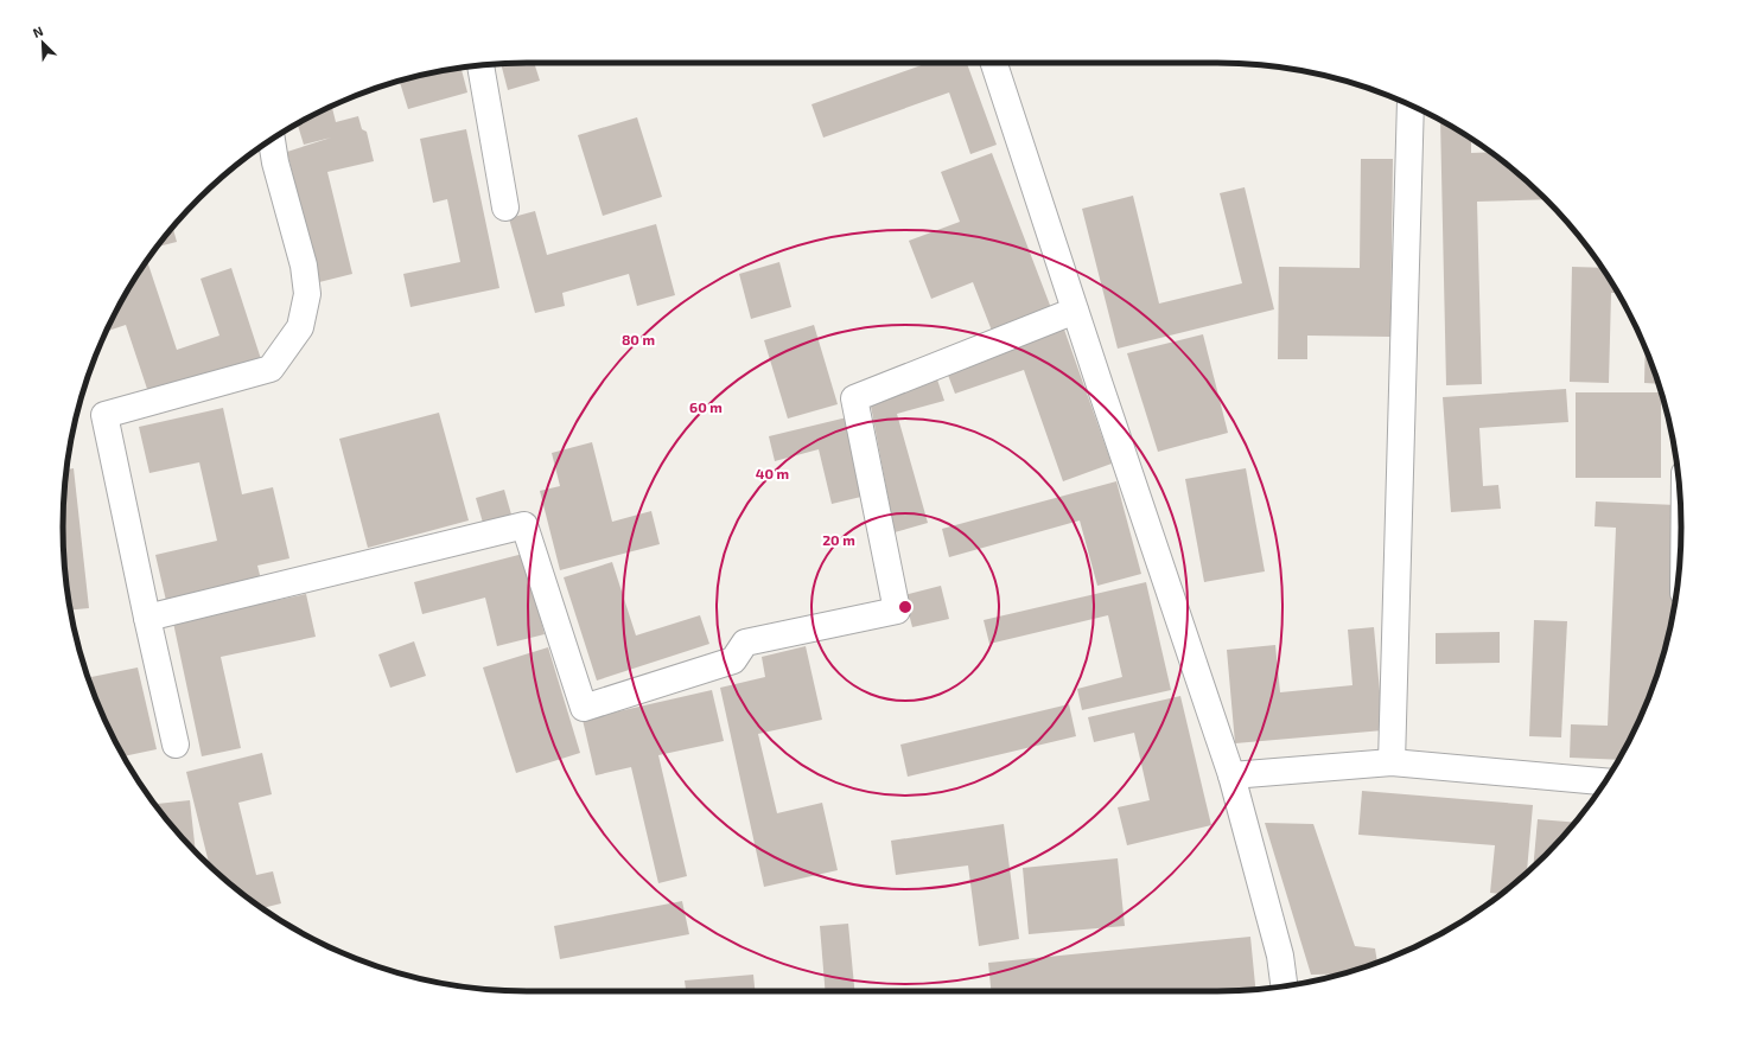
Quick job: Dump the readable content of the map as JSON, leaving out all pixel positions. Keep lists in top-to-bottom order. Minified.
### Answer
{"north":"top left","rings":["80 m","60 m","40 m","20 m"]}
